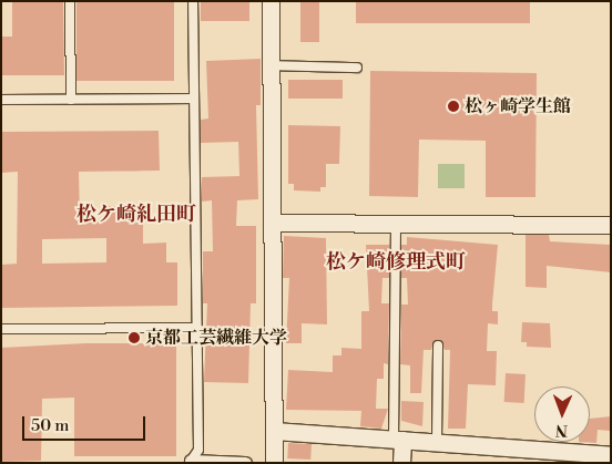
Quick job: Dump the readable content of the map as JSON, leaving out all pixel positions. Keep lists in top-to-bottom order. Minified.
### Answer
{"districts":["松ケ崎糺田町","松ケ崎修理式町"],"places":["松ヶ崎学生館","京都工芸繊維大学"],"scale_bar":"50 m","north":"bottom"}
